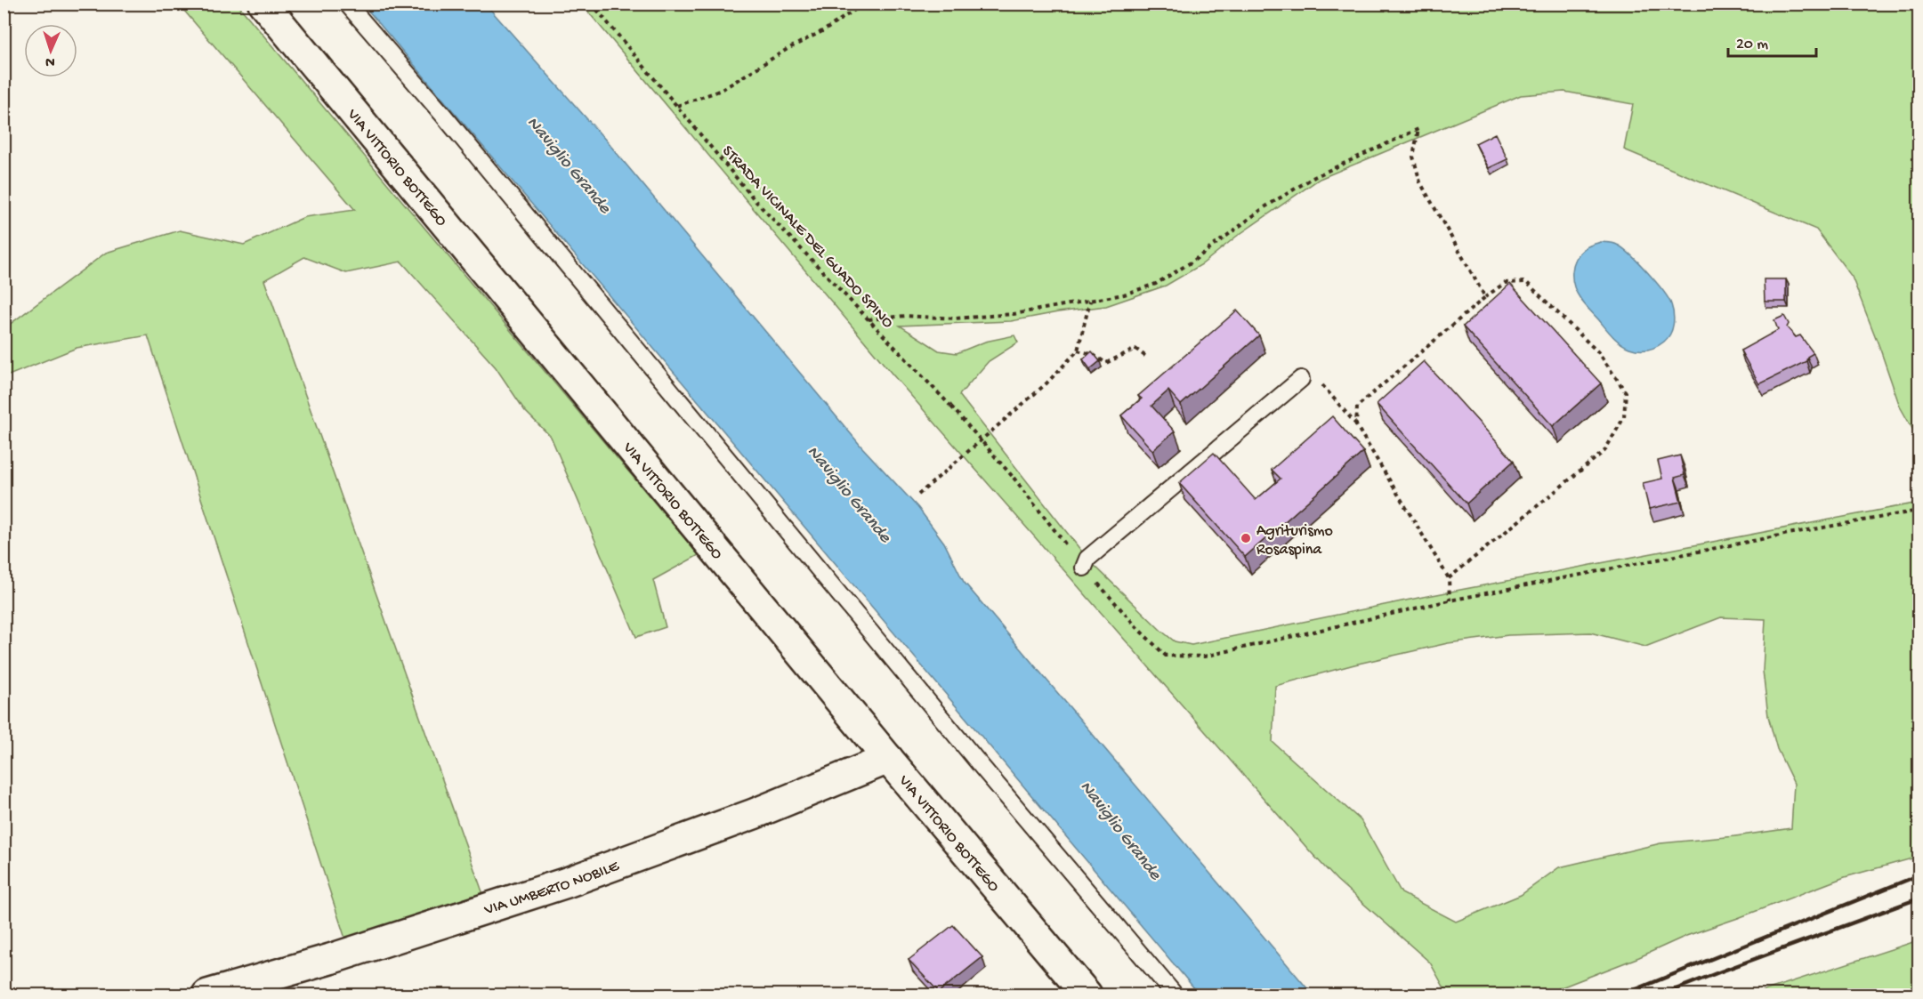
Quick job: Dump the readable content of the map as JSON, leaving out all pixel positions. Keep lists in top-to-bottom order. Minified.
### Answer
{"streets":{"street":["VIA VITTORIO BOTTEGO","VIA UMBERTO NOBILE"],"path":["STRADA VICINALE DEL GUADO SPINO"]},"crossings":[["VIA VITTORIO BOTTEGO","VIA UMBERTO NOBILE"]],"water":["Naviglio Grande"],"places":["Agriturismo Rosaspina"],"scale_bar":"20 m","north":"bottom"}
